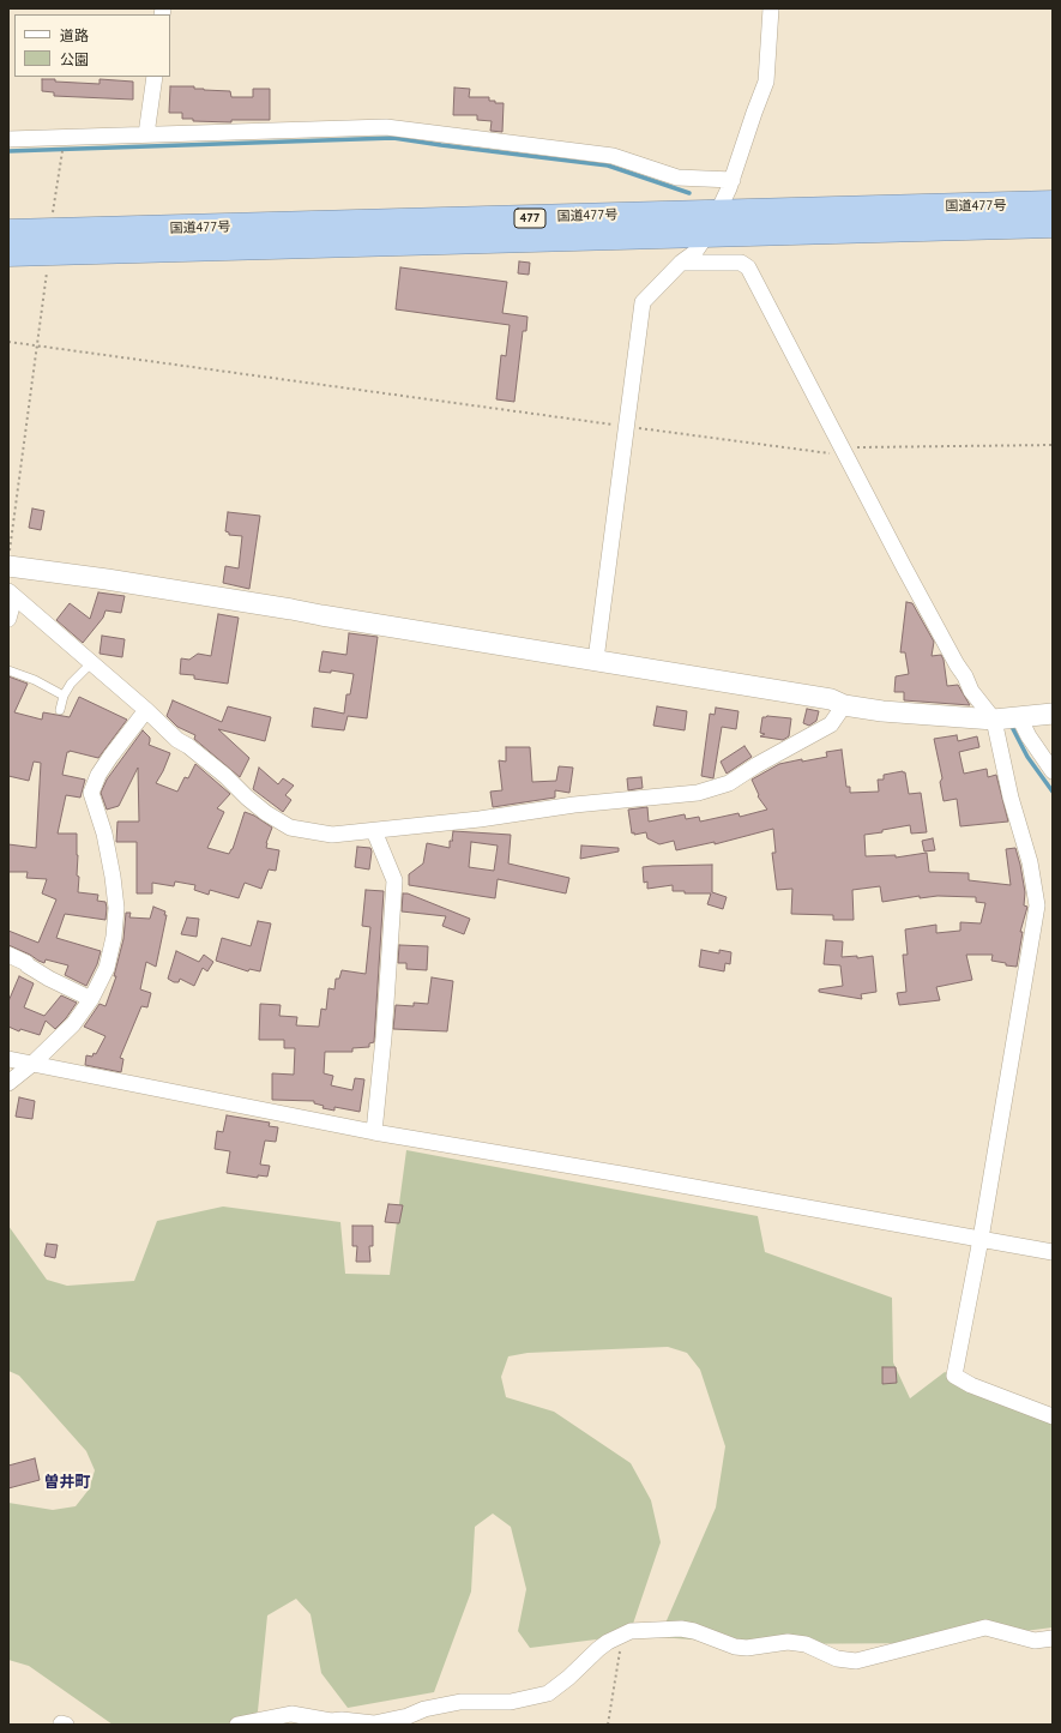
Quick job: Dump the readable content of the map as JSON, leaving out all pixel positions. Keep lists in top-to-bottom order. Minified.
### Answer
{"streets":{"highway":["国道477号","477"]},"districts":["曽井町"],"legend":["道路","公園"]}
